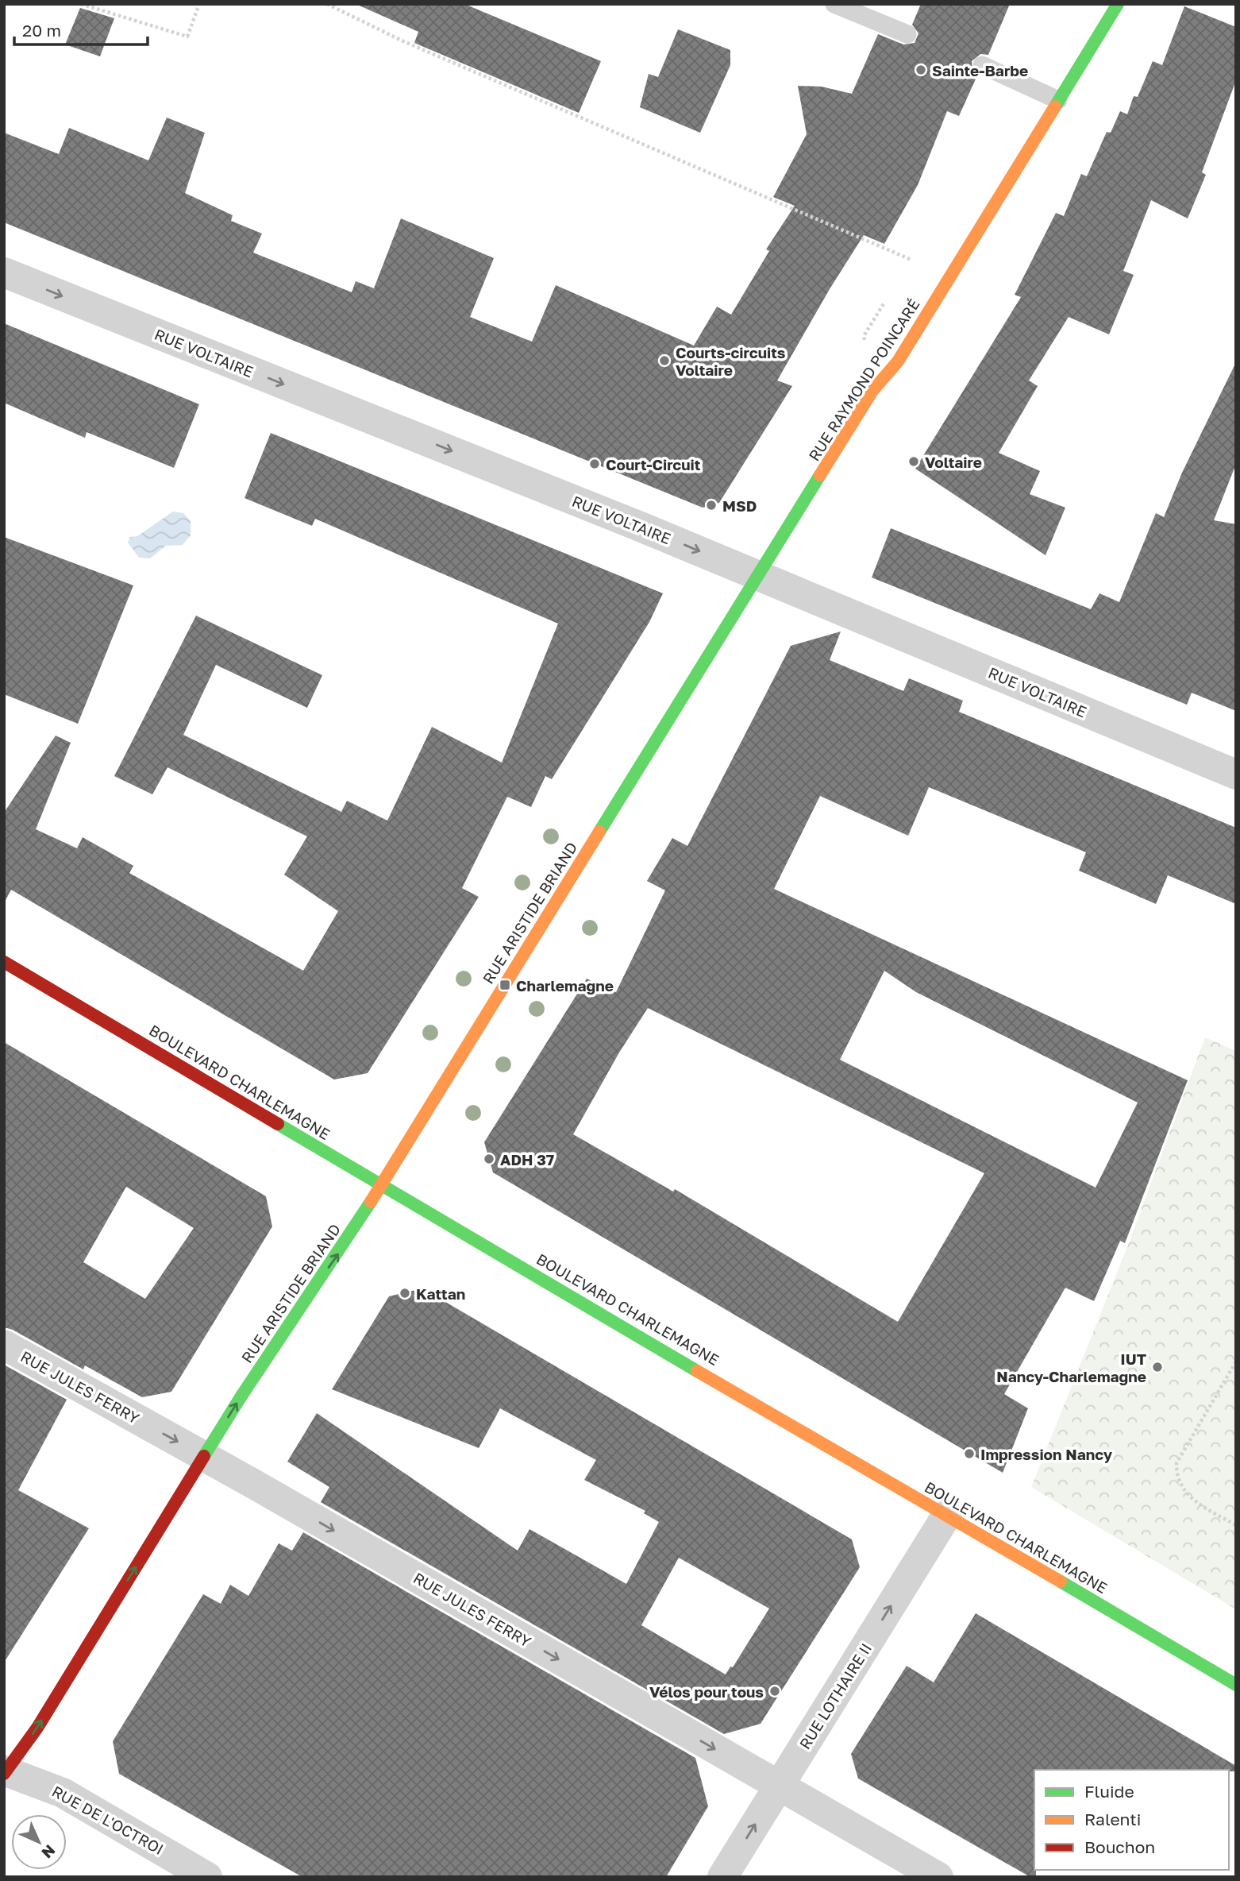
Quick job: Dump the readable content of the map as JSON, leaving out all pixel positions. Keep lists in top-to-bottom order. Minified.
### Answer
{"streets":{"street":["RUE VOLTAIRE","RUE RAYMOND POINCARÉ","RUE ARISTIDE BRIAND","BOULEVARD CHARLEMAGNE","RUE JULES FERRY","RUE LOTHAIRE II","RUE DE L'OCTROI"]},"crossings":[["RUE VOLTAIRE","RUE RAYMOND POINCARÉ"],["RUE RAYMOND POINCARÉ","RUE ARISTIDE BRIAND"],["RUE ARISTIDE BRIAND","BOULEVARD CHARLEMAGNE"],["RUE ARISTIDE BRIAND","RUE JULES FERRY"],["RUE ARISTIDE BRIAND","RUE DE L'OCTROI"],["BOULEVARD CHARLEMAGNE","RUE LOTHAIRE II"],["RUE JULES FERRY","RUE LOTHAIRE II"]],"one_way":["RUE VOLTAIRE","RUE ARISTIDE BRIAND","RUE JULES FERRY","RUE LOTHAIRE II"],"places":{"other":["Sainte-Barbe","Courts-circuits Voltaire","Voltaire","Court-Circuit","MSD","ADH 37","Kattan","IUT Nancy-Charlemagne","Impression Nancy","Vélos pour tous"],"transit":["Charlemagne"]},"legend":["Fluide","Ralenti","Bouchon"],"scale_bar":"20 m","north":"bottom right"}
